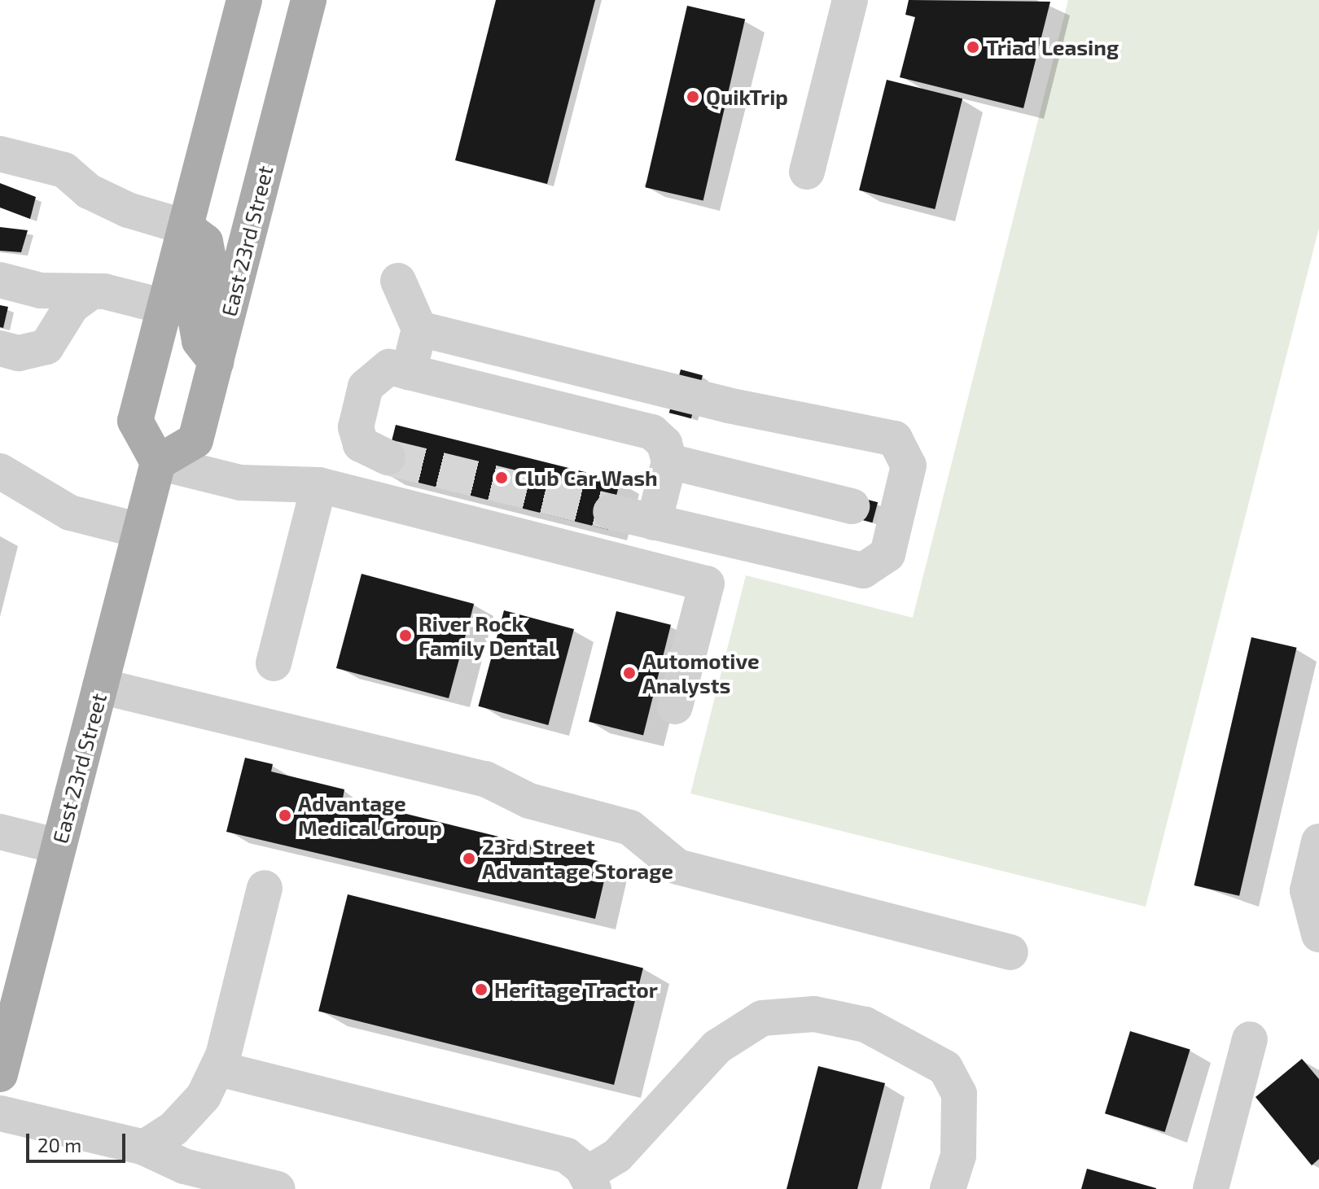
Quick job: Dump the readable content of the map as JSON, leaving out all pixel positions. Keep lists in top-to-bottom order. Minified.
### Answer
{"streets":{"main road":["East 23rd Street"]},"places":["Triad Leasing","QuikTrip","Club Car Wash","River Rock Family Dental","Automotive Analysts","Advantage Medical Group","23rd Street Advantage Storage","Heritage Tractor"],"scale_bar":"20 m"}
